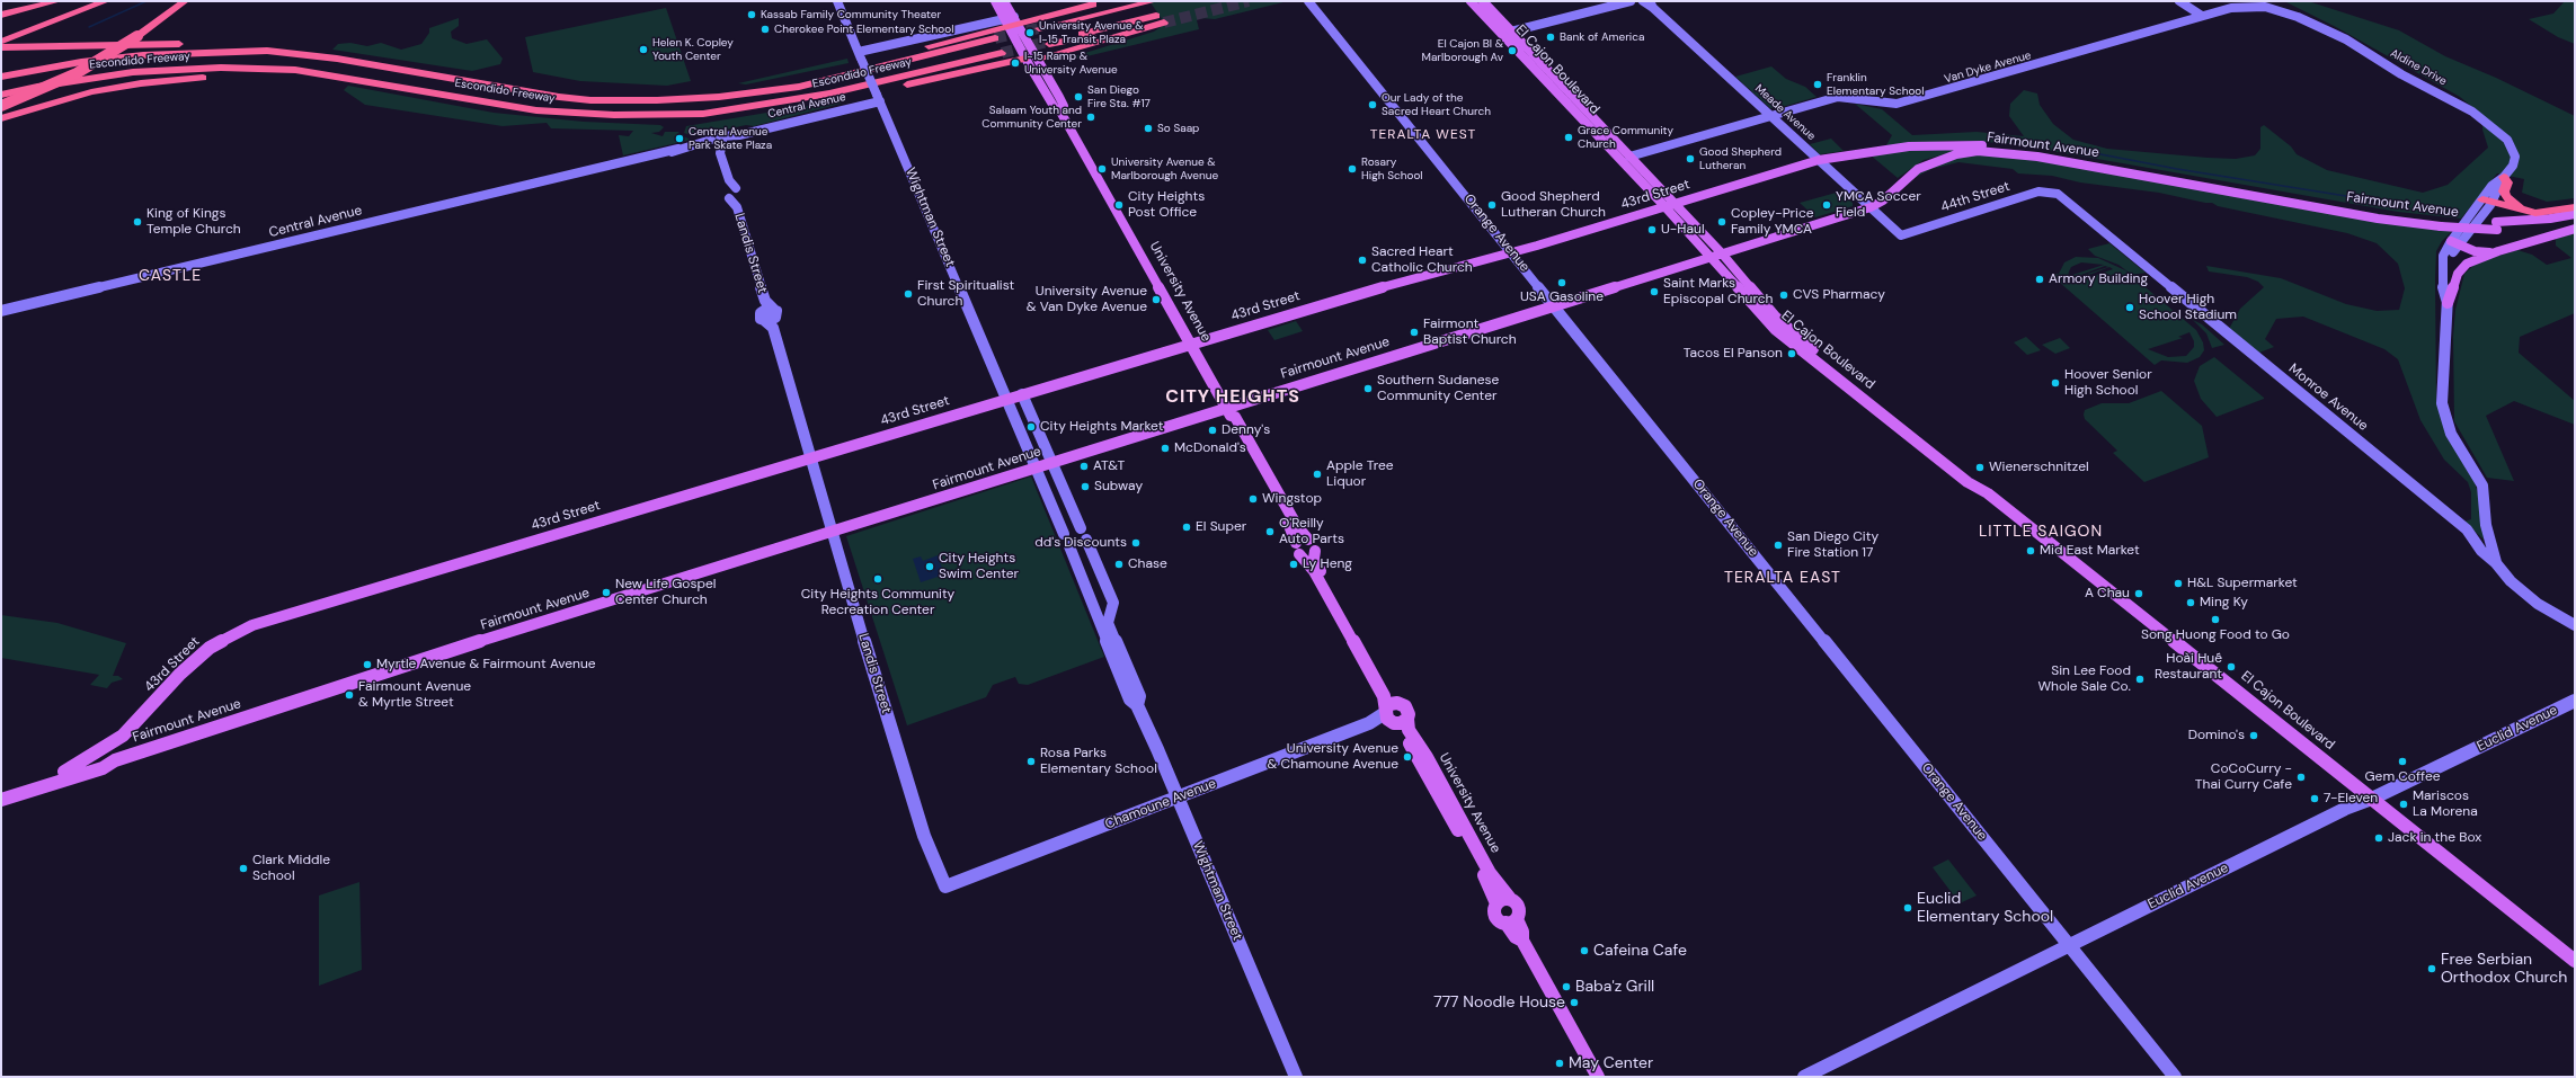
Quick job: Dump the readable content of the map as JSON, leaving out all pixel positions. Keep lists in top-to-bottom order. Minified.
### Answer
{"streets":{"highway":["Escondido Freeway"],"main road":["Van Dyke Avenue","Aldine Drive","El Cajon Boulevard","Central Avenue","Meade Avenue","Fairmount Avenue","43rd Street","44th Street","Wightman Street","Orange Avenue","Landis Street","University Avenue","Monroe Avenue","Euclid Avenue","Chamoune Avenue"]},"crossings":[["Van Dyke Avenue","Aldine Drive"],["Van Dyke Avenue","El Cajon Boulevard"],["Van Dyke Avenue","Meade Avenue"],["Aldine Drive","Monroe Avenue"],["El Cajon Boulevard","Fairmount Avenue"],["El Cajon Boulevard","43rd Street"],["El Cajon Boulevard","Euclid Avenue"],["Central Avenue","Wightman Street"],["Meade Avenue","Fairmount Avenue"],["Meade Avenue","43rd Street"],["Meade Avenue","44th Street"],["Fairmount Avenue","43rd Street"],["Fairmount Avenue","Wightman Street"],["Fairmount Avenue","Orange Avenue"],["Fairmount Avenue","Landis Street"],["Fairmount Avenue","University Avenue"],["43rd Street","Wightman Street"],["43rd Street","Orange Avenue"],["43rd Street","Landis Street"],["43rd Street","University Avenue"],["44th Street","Monroe Avenue"],["Wightman Street","Chamoune Avenue"],["Orange Avenue","Euclid Avenue"],["Landis Street","Chamoune Avenue"],["University Avenue","Chamoune Avenue"]],"districts":["TERALTA WEST","CASTLE","CITY HEIGHTS","LITTLE SAIGON","TERALTA EAST"],"places":["Kassab Family Community Theater","Cherokee Point Elementary School","University Avenue & I-15 Transit Plaza","Bank of America","Helen K. Copley Youth Center","El Cajon Bl & Marlborough Av","I-15 Ramp & University Avenue","Franklin Elementary School","San Diego Fire Sta. #17","Our Lady of the Sacred Heart Church","Salaam Youth and Community Center","So Saap","Grace Community Church","Central Avenue Park Skate Plaza","Good Shepherd Lutheran","University Avenue & Marlborough Avenue","Rosary High School","City Heights Post Office","Good Shepherd Lutheran Church","YMCA Soccer Field","King of Kings Temple Church","Copley-Price Family YMCA","U-Haul","Sacred Heart Catholic Church","Armory Building","USA Gasoline","Saint Marks Episcopal Church","First Spiritualist Church","CVS Pharmacy","University Avenue & Van Dyke Avenue","Hoover High School Stadium","Fairmont Baptist Church","Tacos El Panson","Hoover Senior High School","Southern Sudanese Community Center","City Heights Market","Denny's","McDonald's","AT&T","Wienerschnitzel","Apple Tree Liquor","Subway","Wingstop","El Super","O'Reilly Auto Parts","dd's Discounts","San Diego City Fire Station 17","Mid East Market","Chase","Ly Heng","City Heights Swim Center","City Heights Community Recreation Center","H&L Supermarket","New Life Gospel Center Church","A Chau","Ming Ky","Song Huong Food to Go","Myrtle Avenue & Fairmount Avenue","Hoài Huế Restaurant","Sin Lee Food Whole Sale Co.","Fairmount Avenue & Myrtle Street","Domino's","University Avenue & Chamoune Avenue","Rosa Parks Elementary School","Gem Coffee","CoCoCurry - Thai Curry Cafe","7-Eleven","Mariscos La Morena","Jack in the Box","Clark Middle School","Euclid Elementary School","Cafeina Cafe","Free Serbian Orthodox Church","Baba'z Grill","777 Noodle House","May Center"]}
